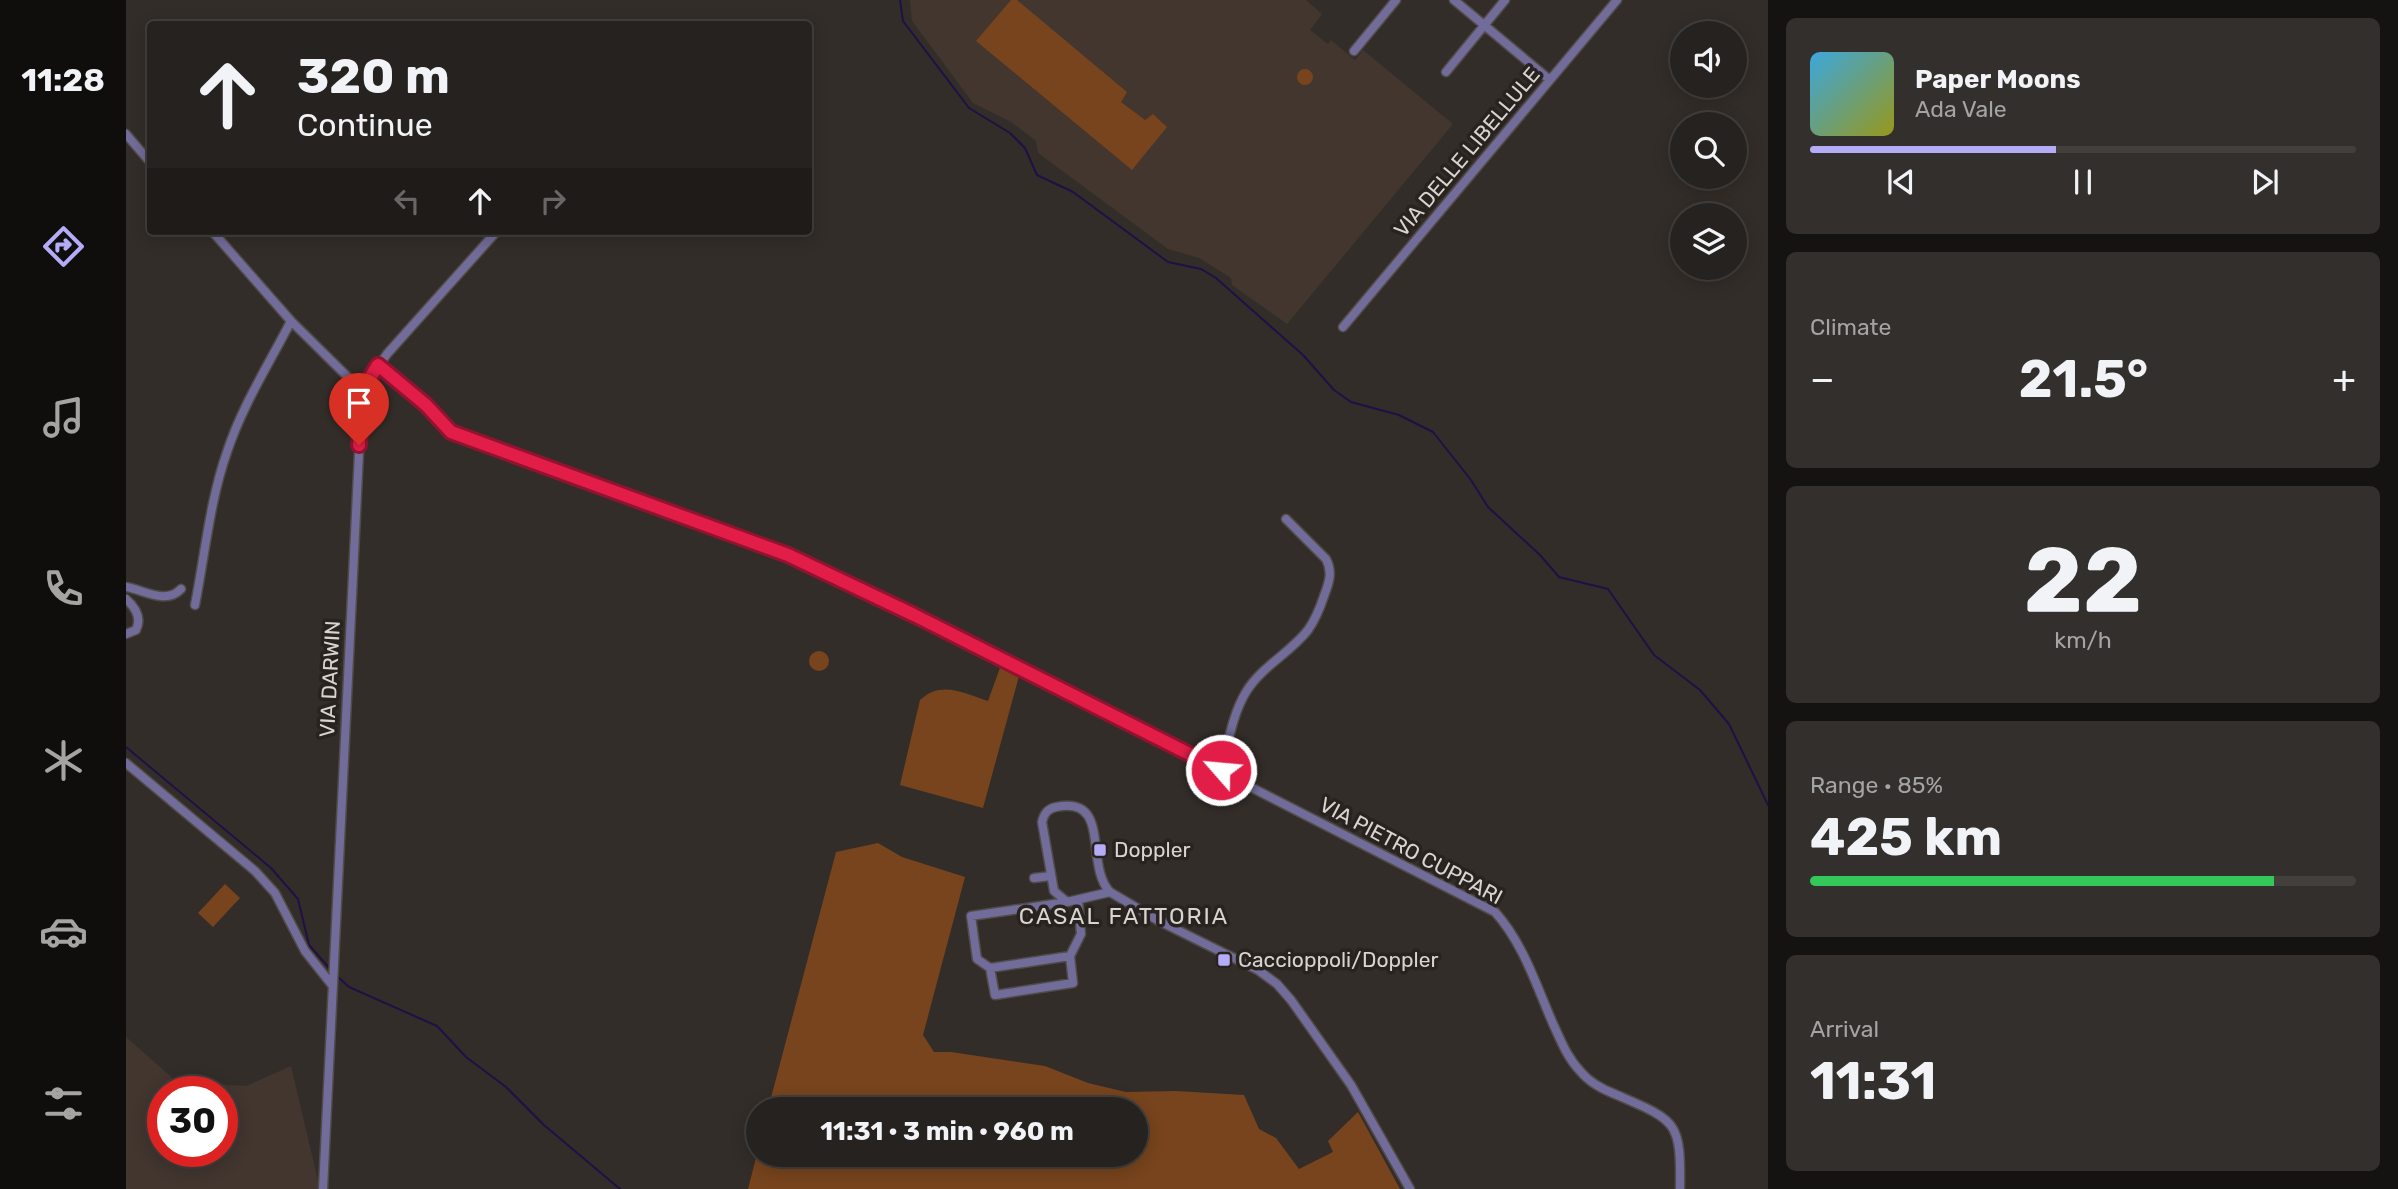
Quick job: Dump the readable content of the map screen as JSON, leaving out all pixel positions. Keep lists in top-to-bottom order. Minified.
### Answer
{"streets":{"street":["VIA DELLE LIBELLULE","VIA DARWIN","VIA PIETRO CUPPARI"]},"districts":["CASAL FATTORIA"],"places":{"transit":["Doppler","Caccioppoli/Doppler"]},"page":{"tabs":"11:28","turn":["320 m","Continue"],"song":["Paper Moons","Ada Vale"],"tile":["Climate",["22","km/h"],["Range · 85%","425 km"],["Arrival","11:31"]],"heat":["−","21.5°","+"],"limit":"30","trip":"11:31 · 3 min · 960 m"}}
